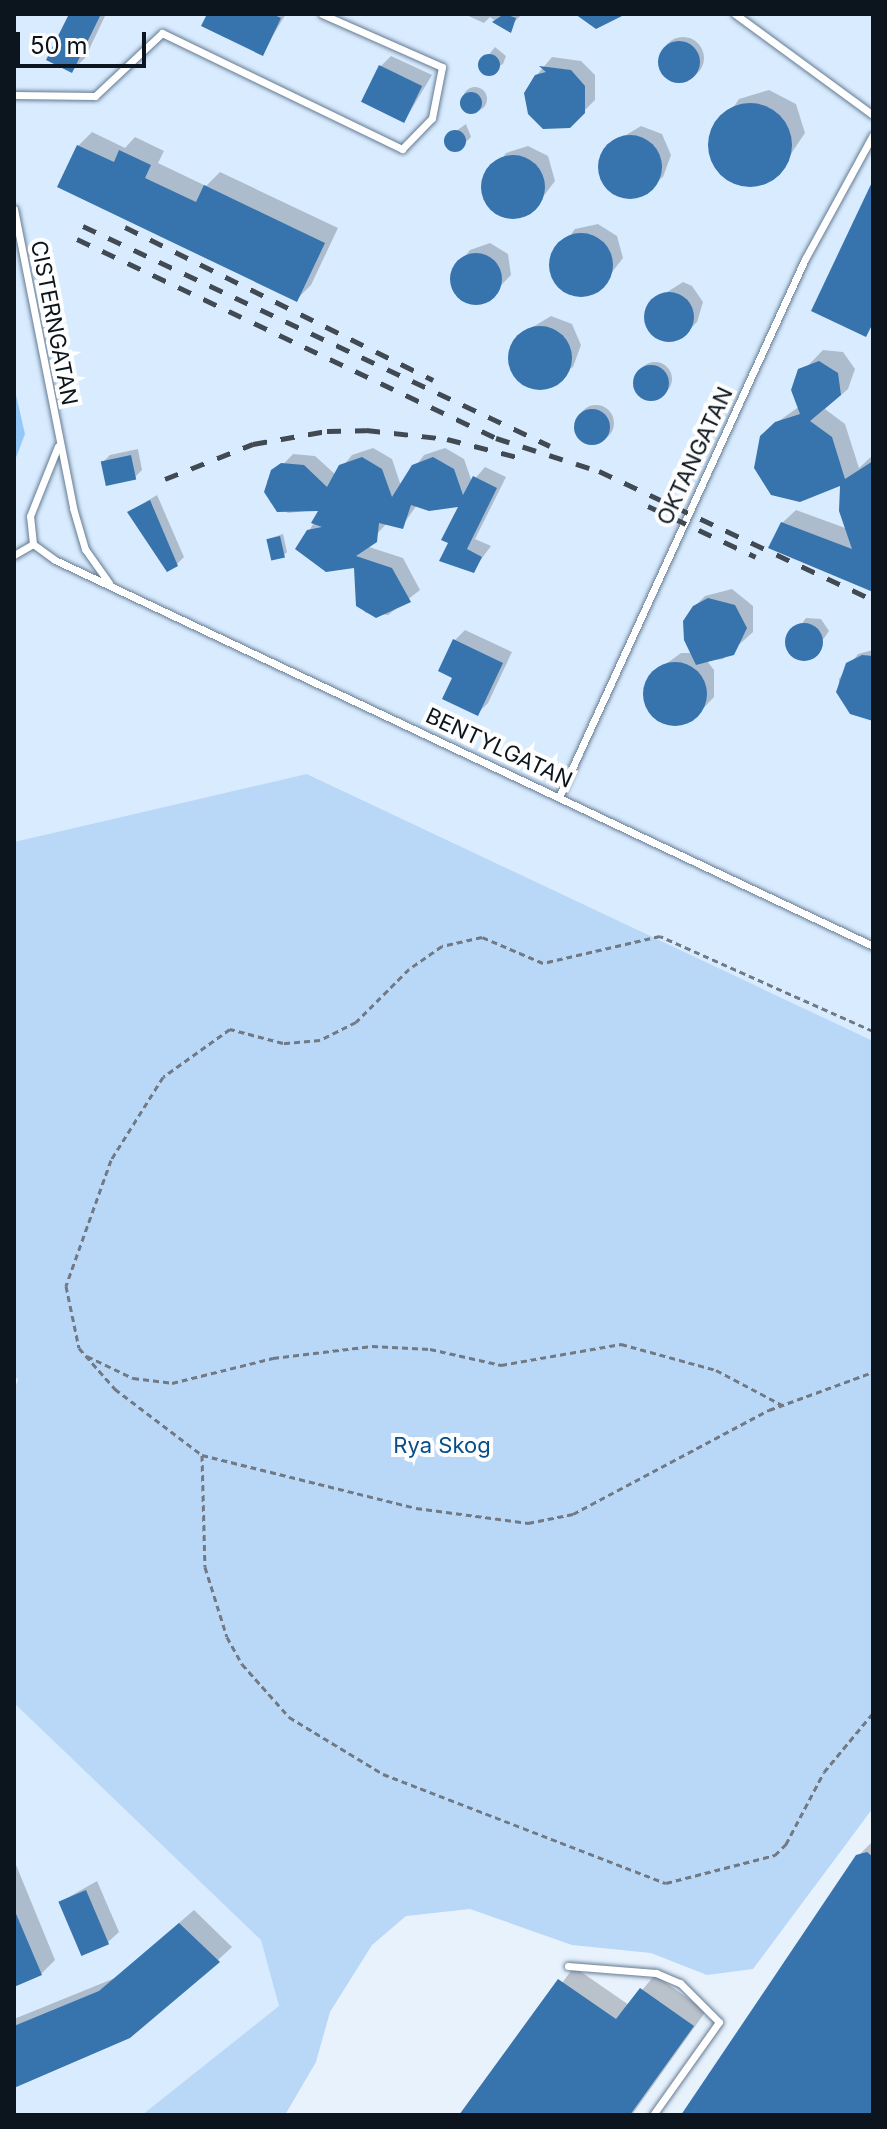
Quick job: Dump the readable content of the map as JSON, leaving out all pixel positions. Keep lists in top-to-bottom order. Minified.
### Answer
{"streets":{"lane":["CISTERNGATAN","OKTANGATAN","BENTYLGATAN"]},"crossings":[["CISTERNGATAN","BENTYLGATAN"],["OKTANGATAN","BENTYLGATAN"]],"parks":["Rya Skog"],"scale_bar":"50 m"}
